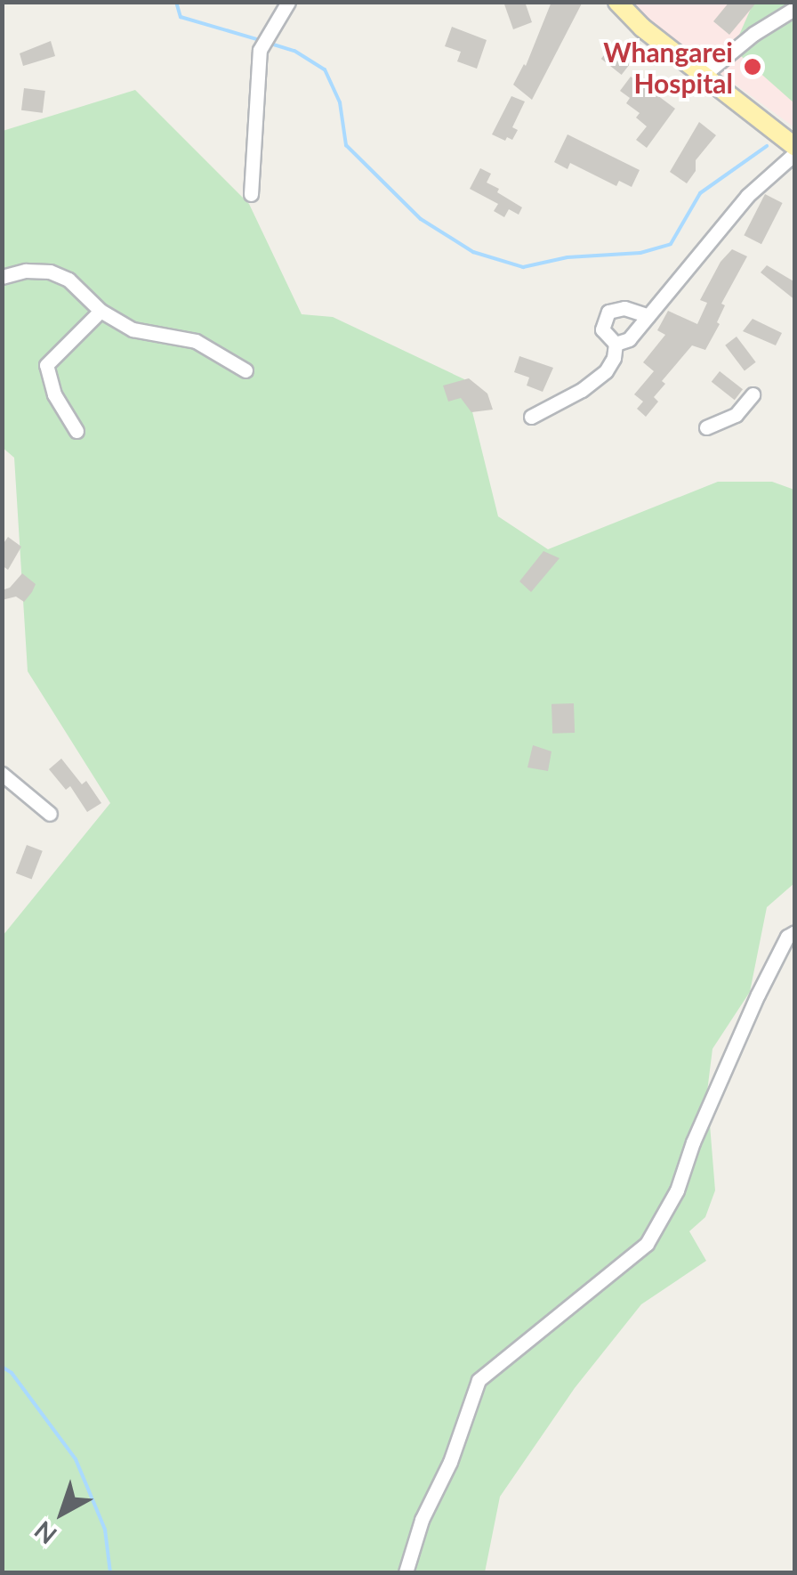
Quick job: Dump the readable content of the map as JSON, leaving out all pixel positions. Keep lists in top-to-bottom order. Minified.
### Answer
{"places":["Whangarei Hospital"],"north":"bottom left"}
